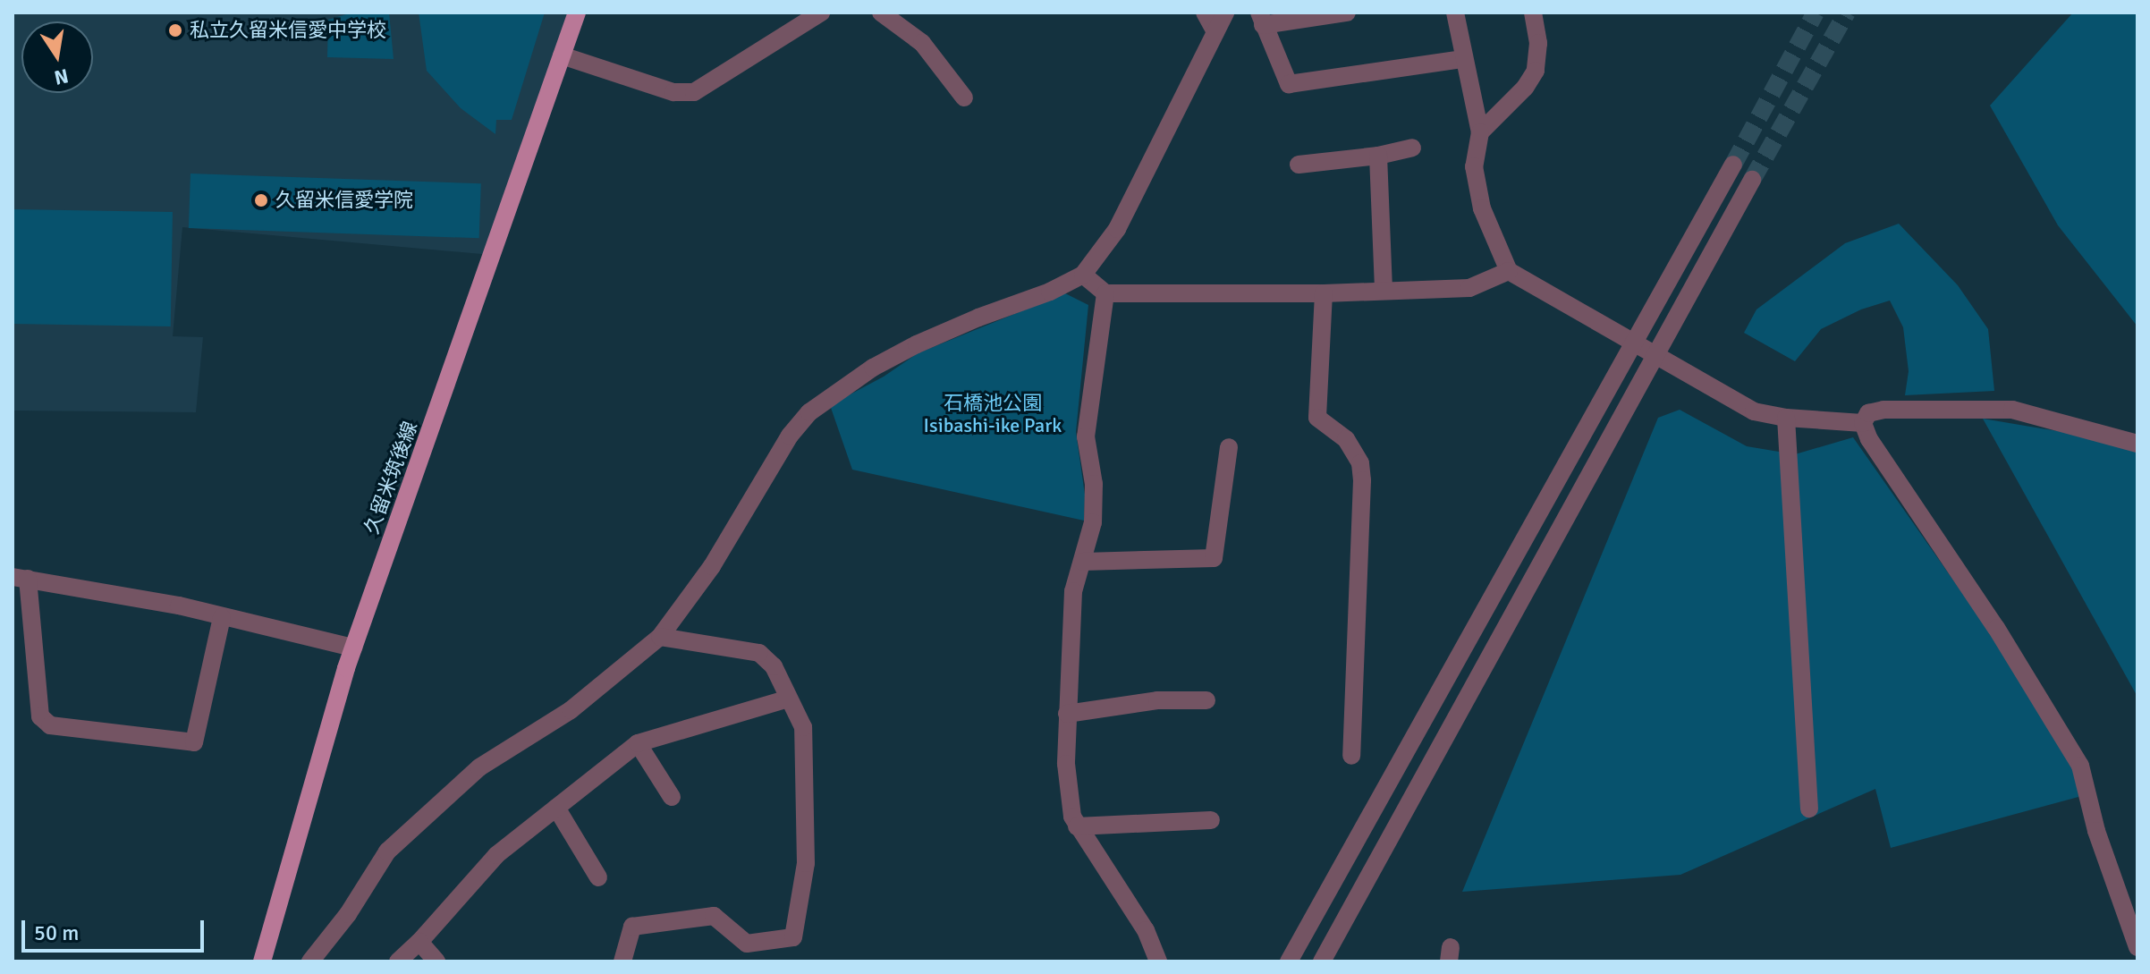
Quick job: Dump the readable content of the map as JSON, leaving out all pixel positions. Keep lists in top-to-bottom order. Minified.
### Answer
{"streets":{"main road":["久留米筑後線"]},"parks":["石橋池公園 Isibashi-ike Park"],"places":["私立久留米信愛中学校","久留米信愛学院"],"scale_bar":"50 m","north":"bottom"}
